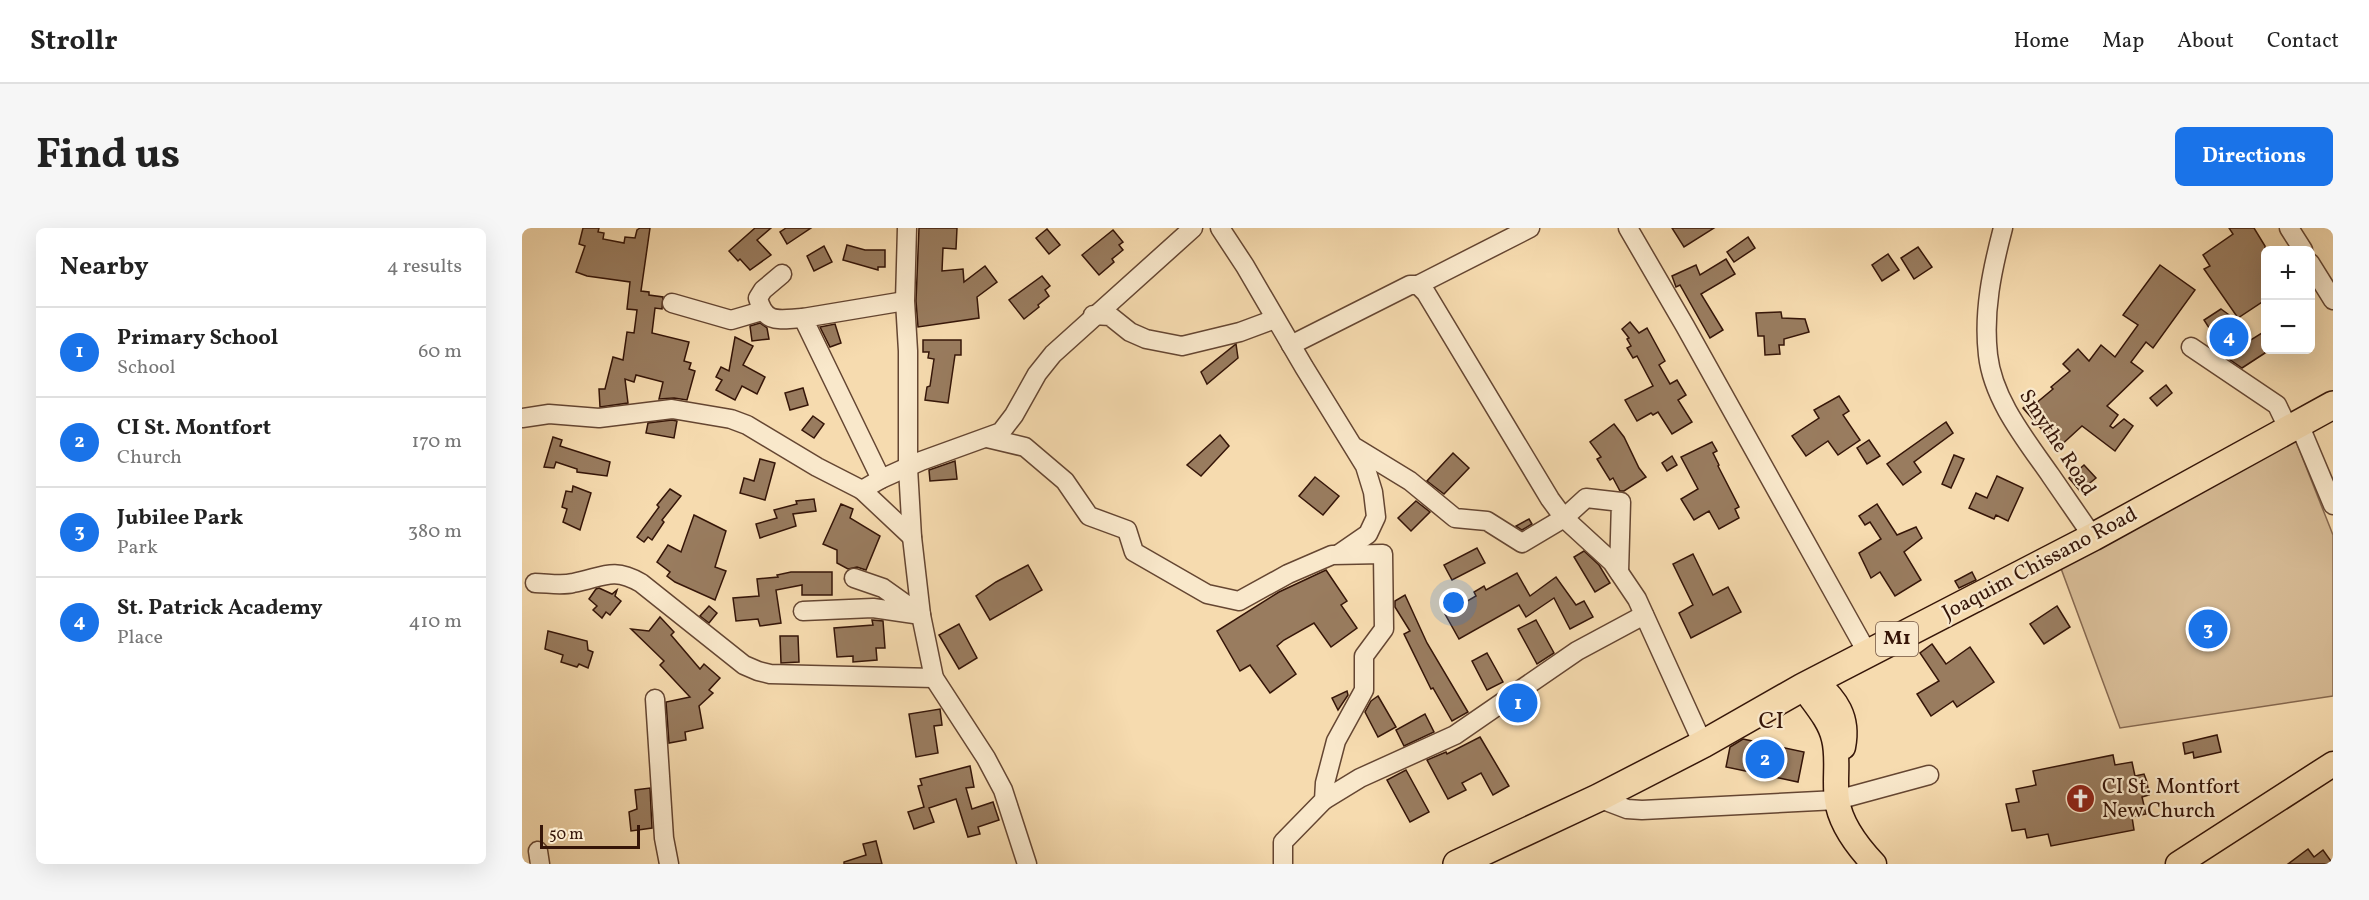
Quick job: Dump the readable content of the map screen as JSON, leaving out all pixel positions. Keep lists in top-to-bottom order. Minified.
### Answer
{"streets":{"highway":["Joaquim Chissano Road","M1"],"street":["Smythe Road"]},"crossings":[["Smythe Road","Joaquim Chissano Road"]],"districts":["CI"],"places":{"church":["CI St. Montfort New Church"]},"scale_bar":"50 m","page":{"header":"Strollr","nav":["Home","Map","About","Contact"],"title":"Find us","buttons":"Directions","heading":["Nearby","4 results"],"map_buttons":["+","−"],"list":[{"mark":"1","name":"Primary School","note":"School","value":"60 m"},{"mark":"2","name":"CI St. Montfort","note":"Church","value":"170 m"},{"mark":"3","name":"Jubilee Park","note":"Park","value":"380 m"},{"mark":"4","name":"St. Patrick Academy","note":"Place","value":"410 m"}],"pins":["4","3","1","2"],"scale":"50 m"}}
